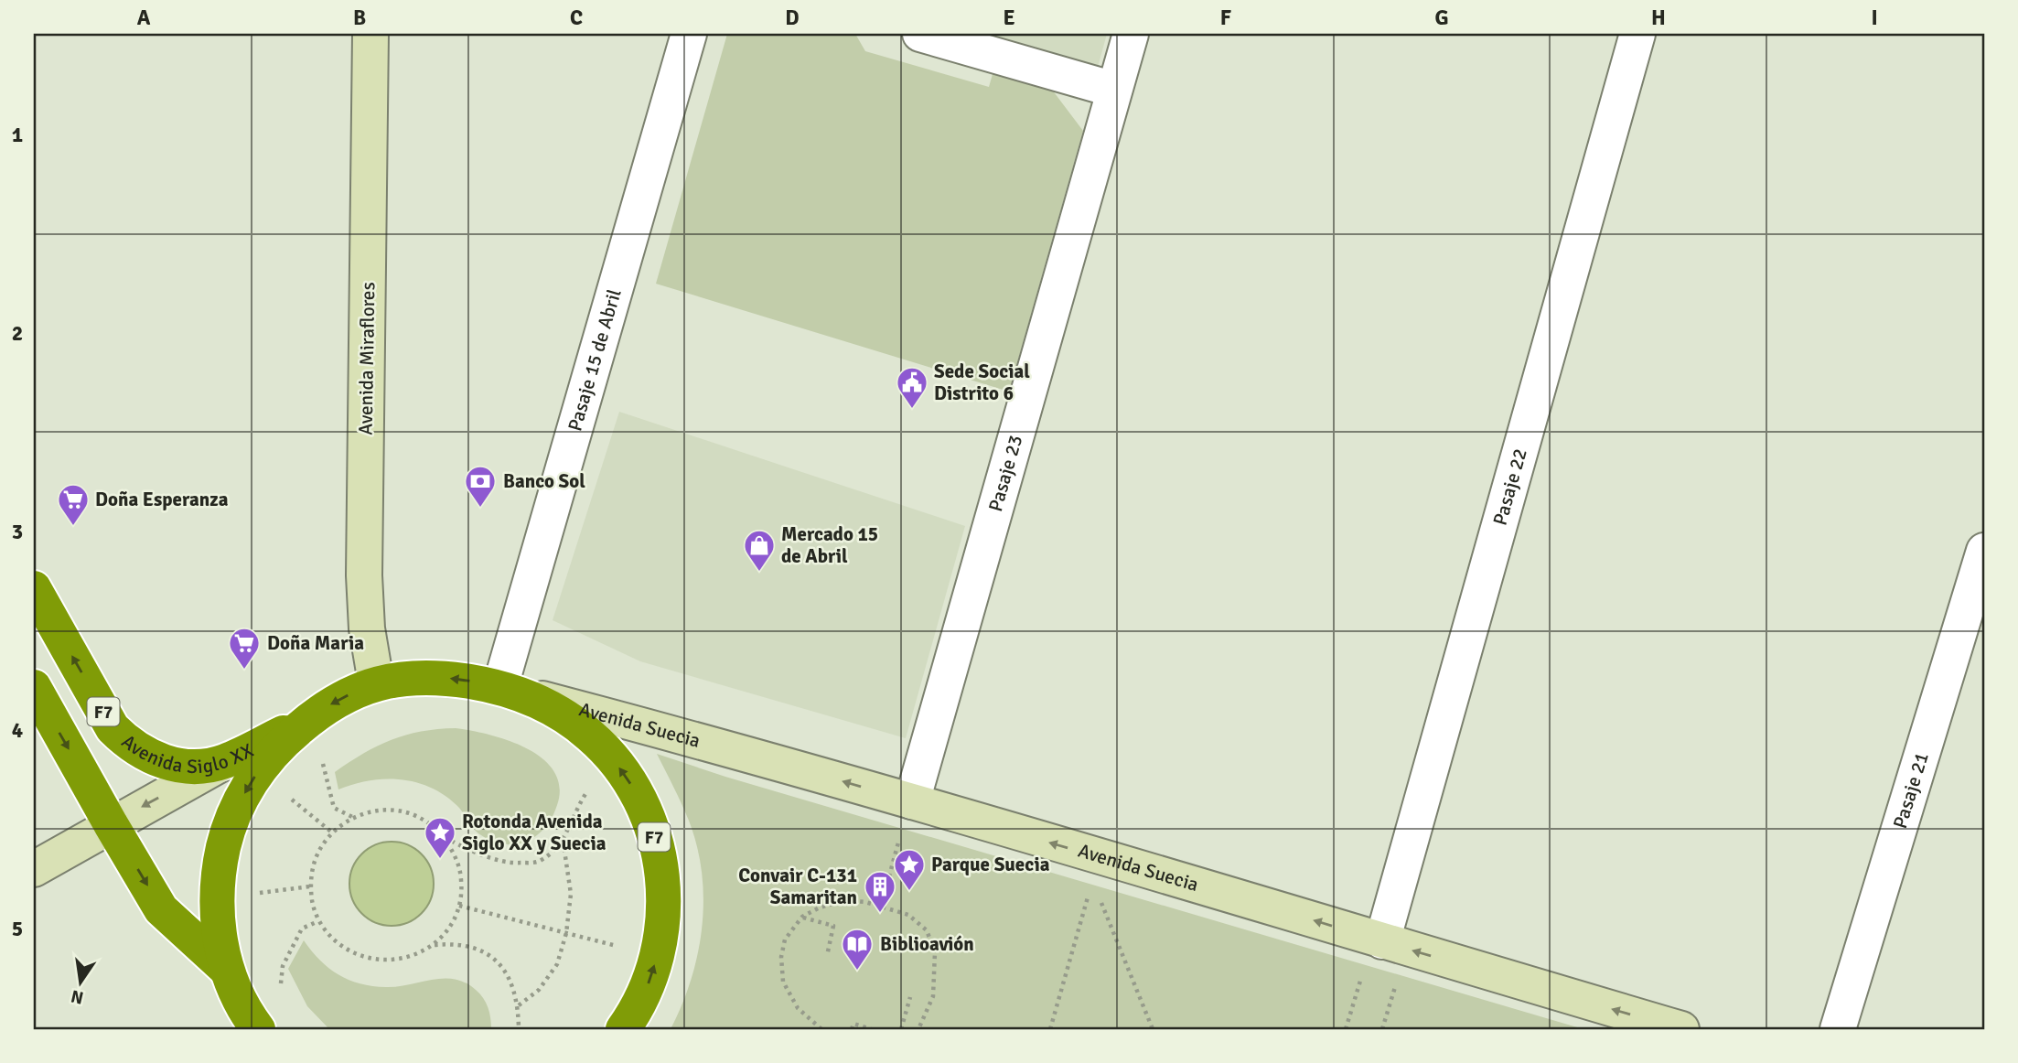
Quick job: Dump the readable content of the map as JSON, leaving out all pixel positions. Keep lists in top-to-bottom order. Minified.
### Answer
{"streets":{"highway":["F7","Avenida Siglo XX"],"main road":["Avenida Miraflores","Avenida Suecia"],"street":["Pasaje 15 de Abril","Pasaje 23","Pasaje 22","Pasaje 21"]},"crossings":[["Avenida Miraflores","F7"],["Pasaje 15 de Abril","F7"],["Pasaje 15 de Abril","Avenida Suecia"],["Pasaje 23","Avenida Suecia"],["Pasaje 22","Avenida Suecia"],["F7","Avenida Suecia"],["F7","Avenida Siglo XX"]],"one_way":["Avenida Suecia"],"places":{"public building":["Sede Social Distrito 6"],"bank":["Banco Sol"],"supermarket":["Doña Esperanza","Doña Maria"],"shop":["Mercado 15 de Abril"],"place":["Rotonda Avenida Siglo XX y Suecia","Parque Suecia"],"building":["Convair C-131 Samaritan"],"library":["Biblioavión"]},"north":"bottom","grid":{"columns":["A","B","C","D","E","F","G","H","I"],"rows":["1","2","3","4","5"]}}
